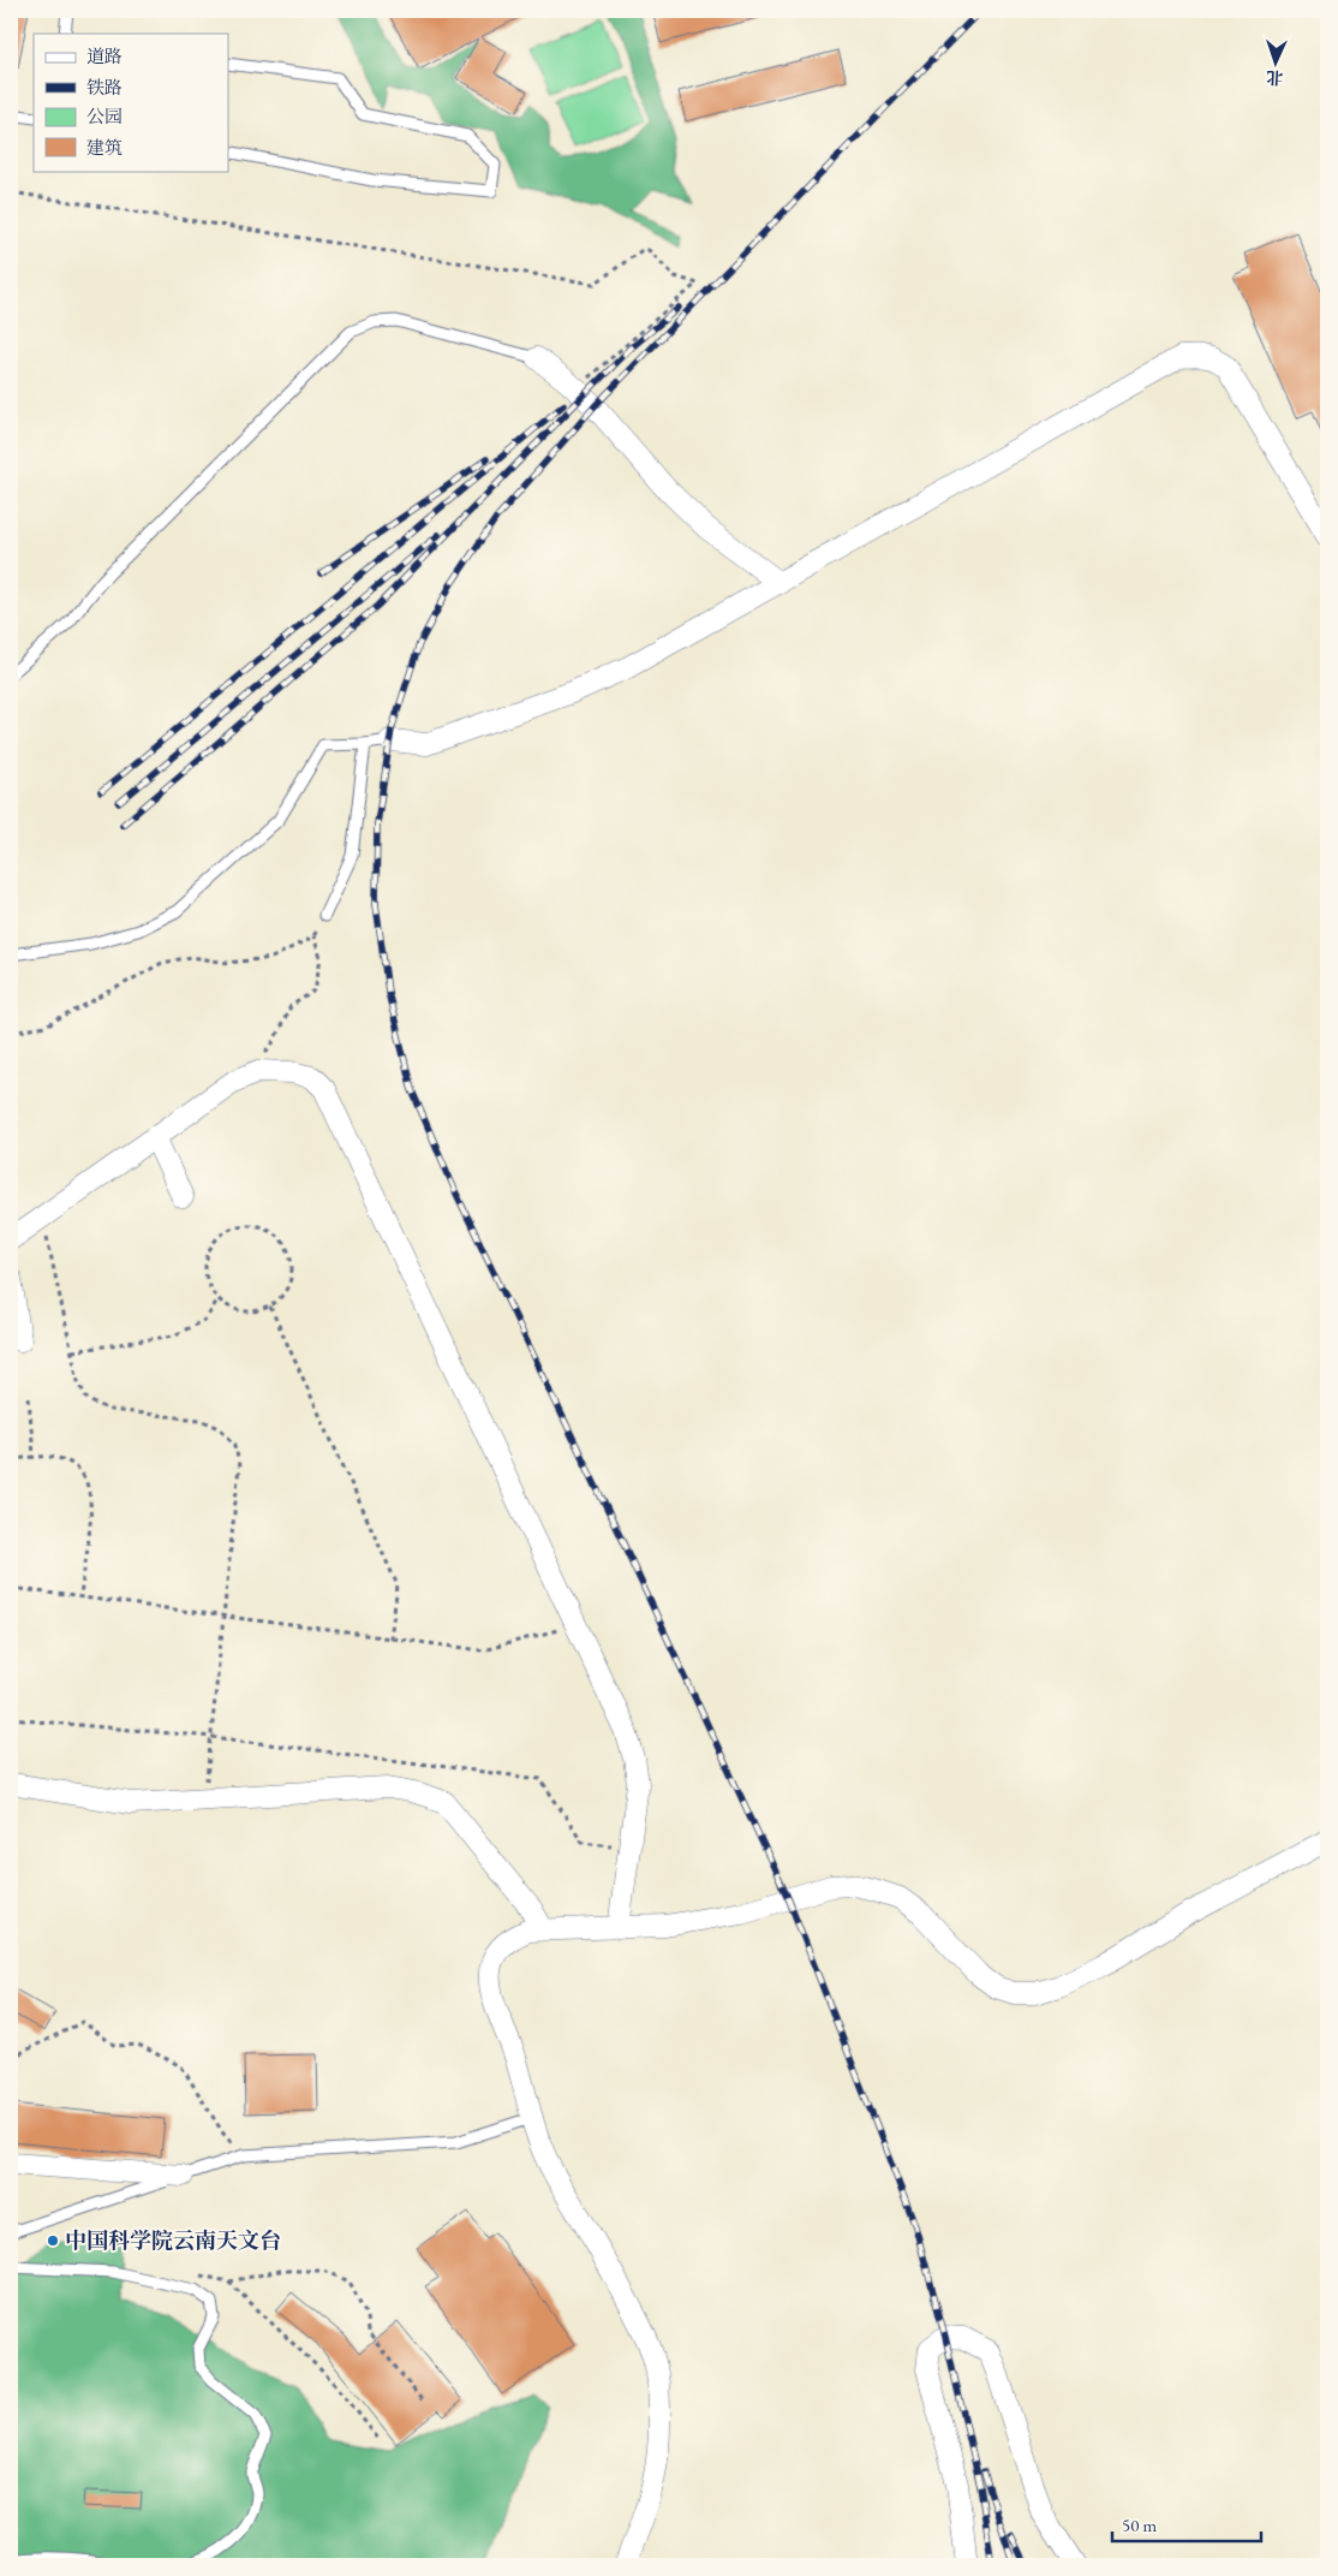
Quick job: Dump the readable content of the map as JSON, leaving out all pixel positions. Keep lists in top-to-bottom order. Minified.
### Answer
{"places":["中国科学院云南天文台"],"legend":["道路","铁路","公园","建筑"],"scale_bar":"50 m","north":"bottom"}
